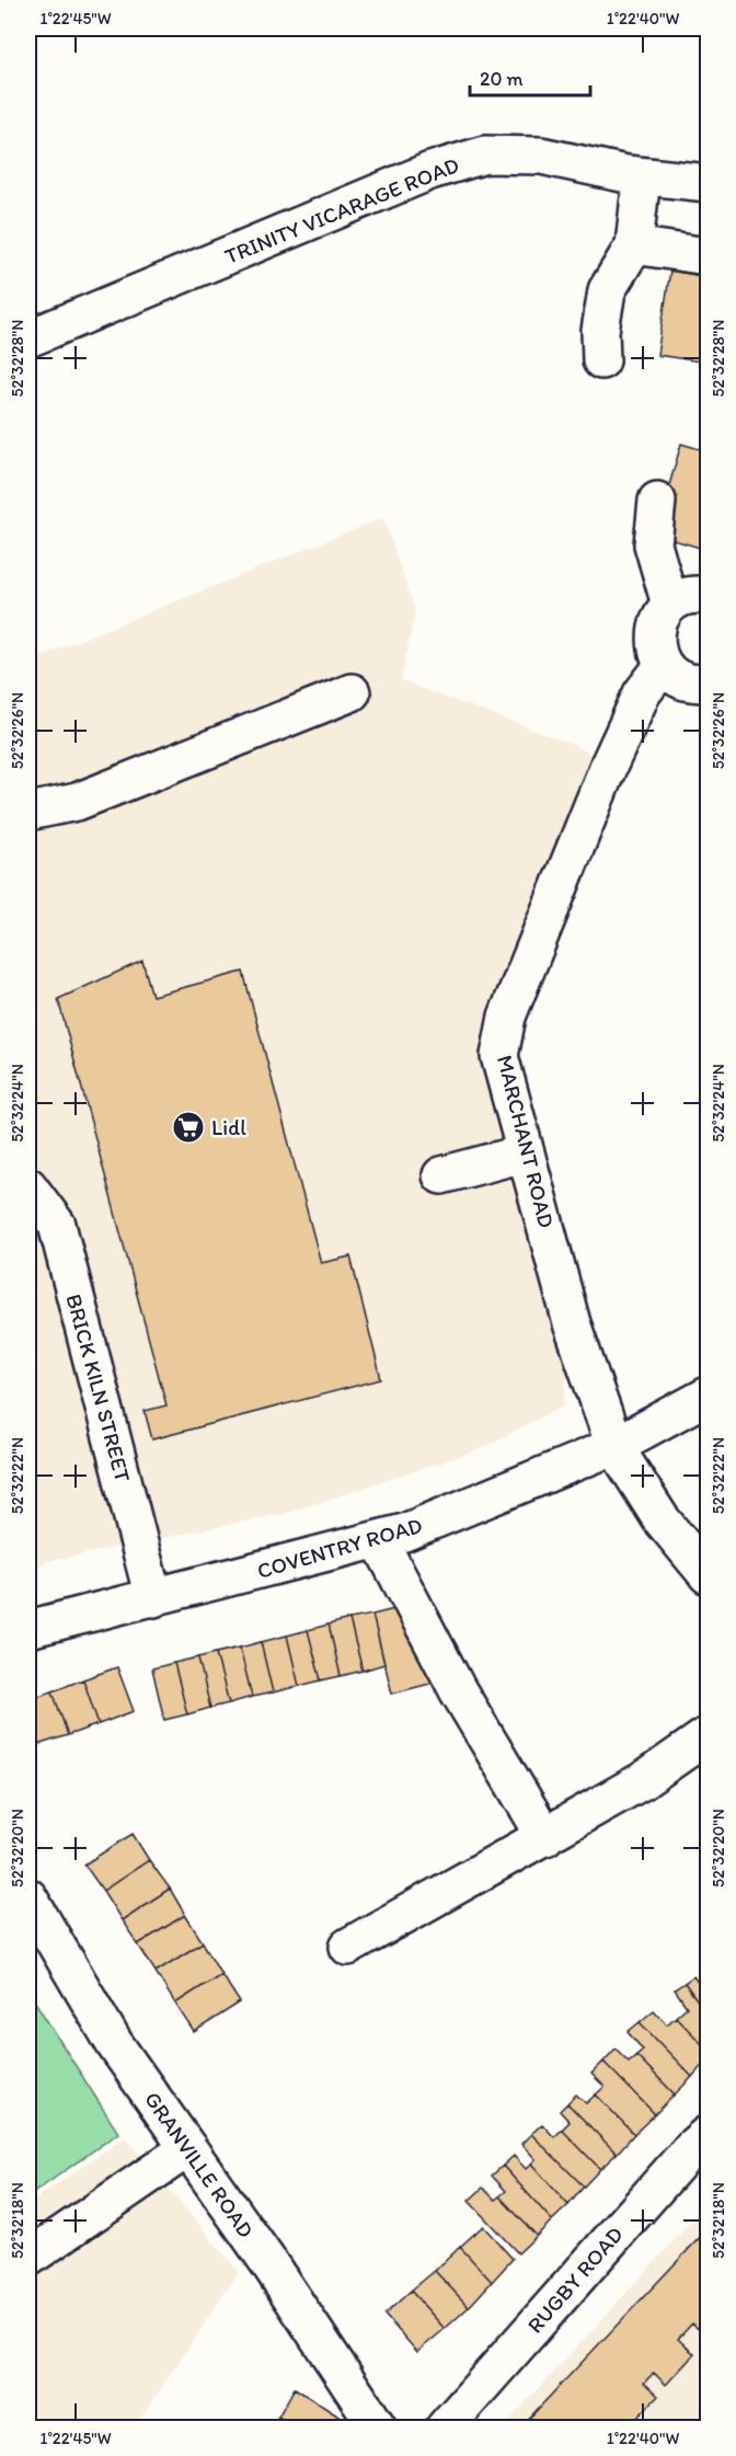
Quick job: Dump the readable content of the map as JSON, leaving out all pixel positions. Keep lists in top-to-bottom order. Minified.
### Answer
{"streets":{"street":["TRINITY VICARAGE ROAD","MARCHANT ROAD","BRICK KILN STREET","COVENTRY ROAD","GRANVILLE ROAD","RUGBY ROAD"]},"crossings":[["MARCHANT ROAD","COVENTRY ROAD"],["BRICK KILN STREET","COVENTRY ROAD"]],"places":{"supermarket":["Lidl"]},"scale_bar":"20 m","coordinates":["1°22'45\"W","1°22'40\"W","52°32'28\"N","52°32'26\"N","52°32'24\"N","52°32'22\"N","52°32'20\"N","52°32'18\"N"]}
